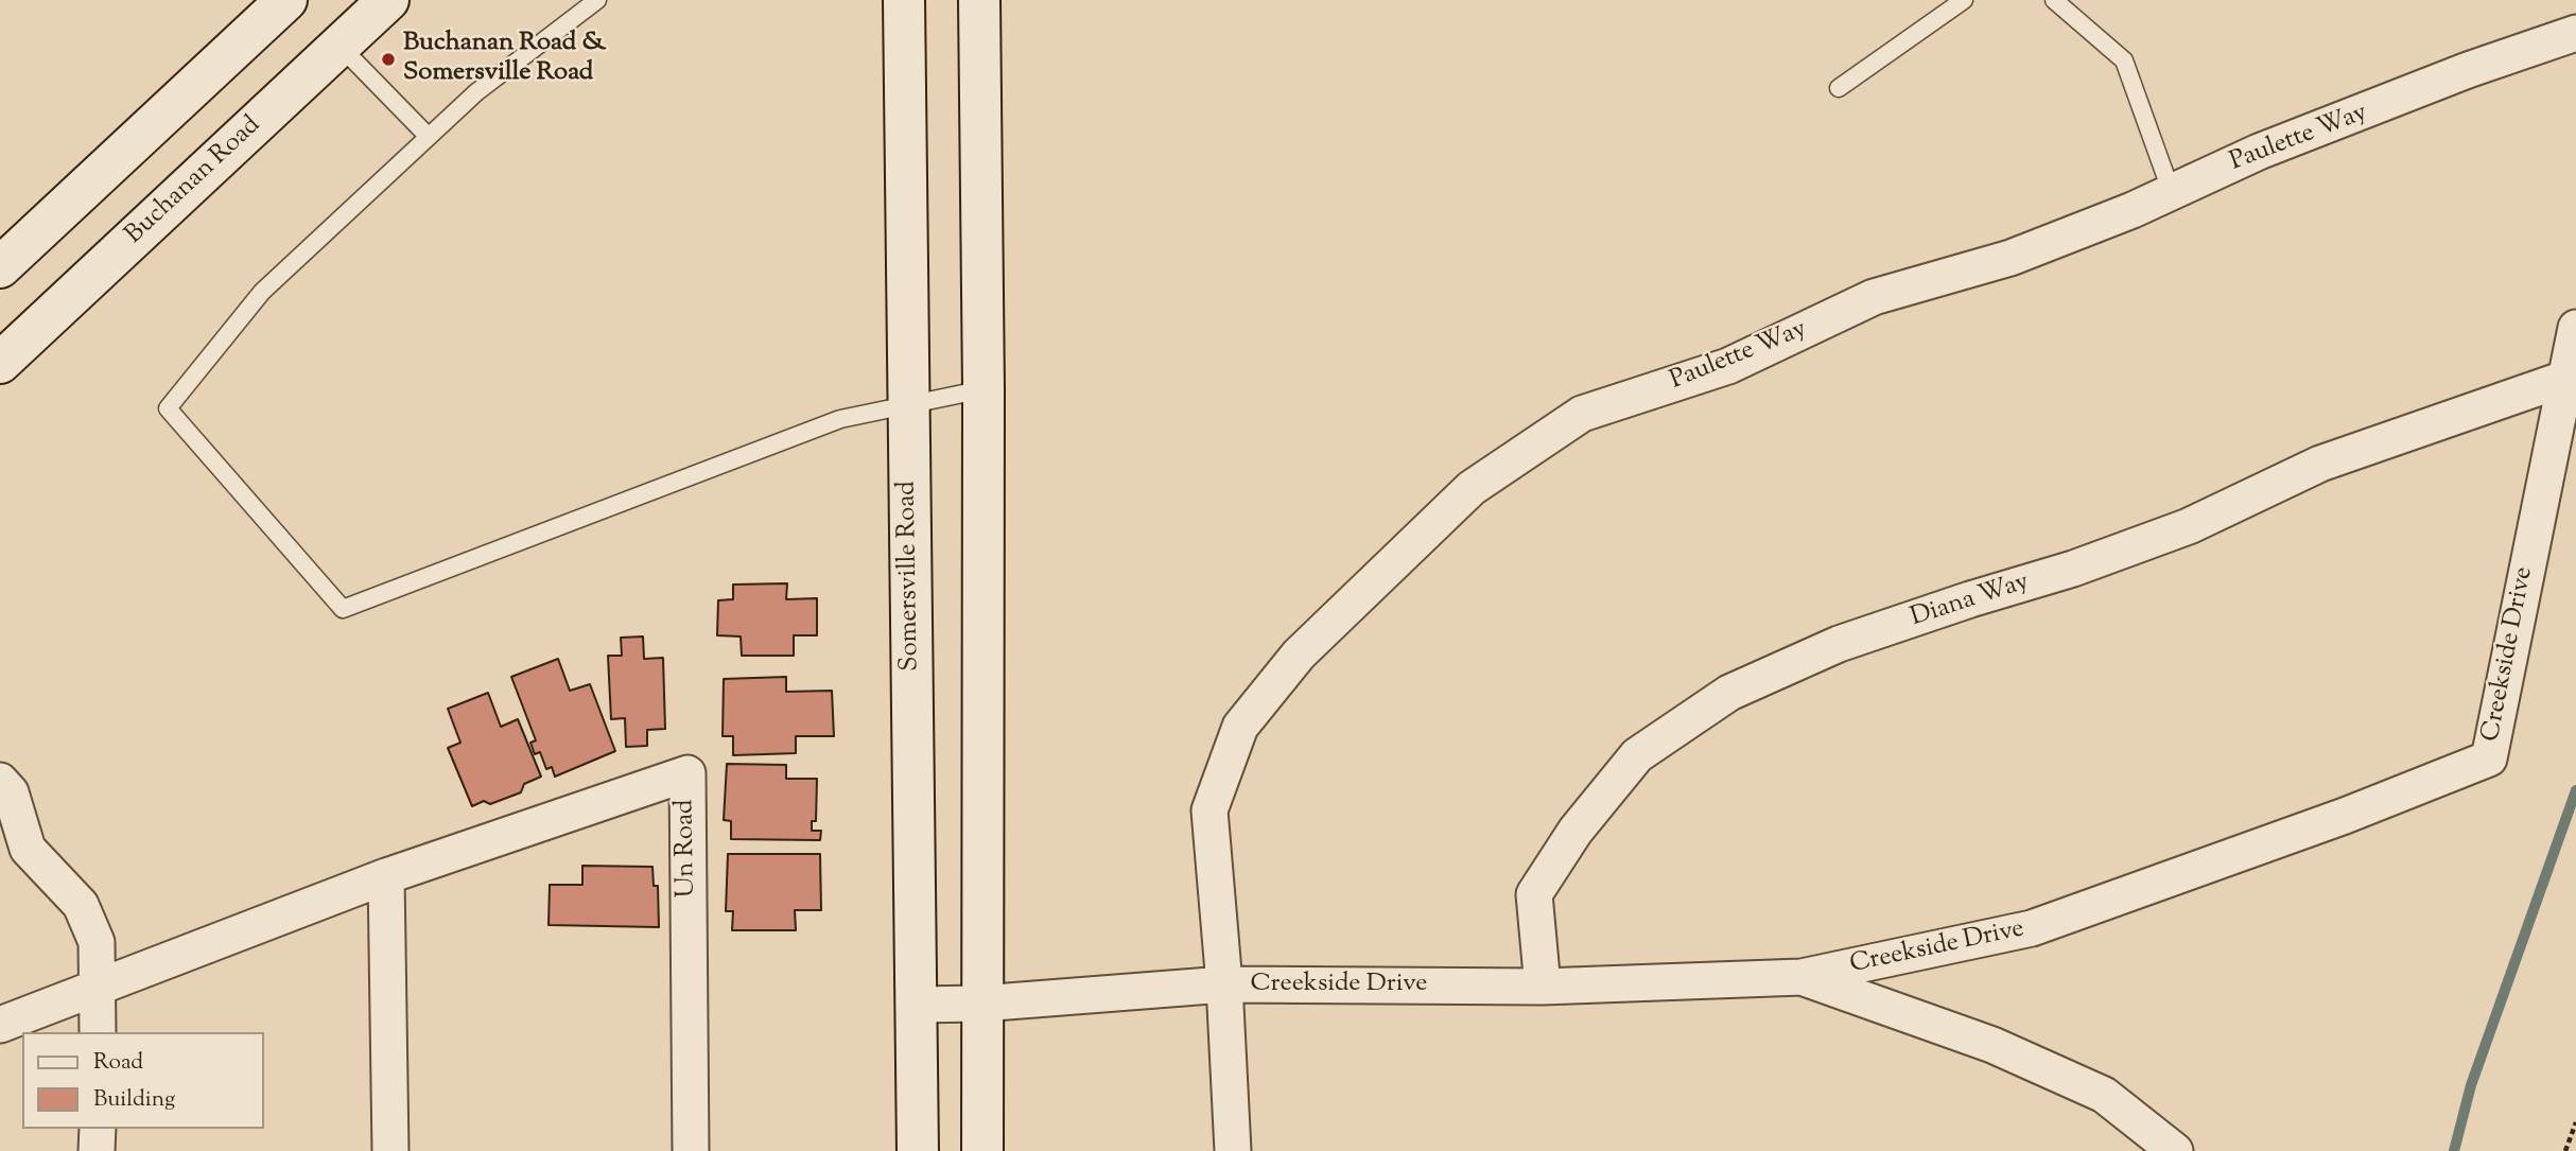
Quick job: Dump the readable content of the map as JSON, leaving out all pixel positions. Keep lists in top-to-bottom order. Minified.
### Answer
{"streets":{"main road":["Buchanan Road","Somersville Road"],"street":["Paulette Way","Diana Way","Creekside Drive","Un Road"]},"crossings":[["Paulette Way","Creekside Drive"],["Somersville Road","Creekside Drive"],["Diana Way","Creekside Drive"]],"places":["Buchanan Road & Somersville Road"],"legend":["Road","Building"]}
